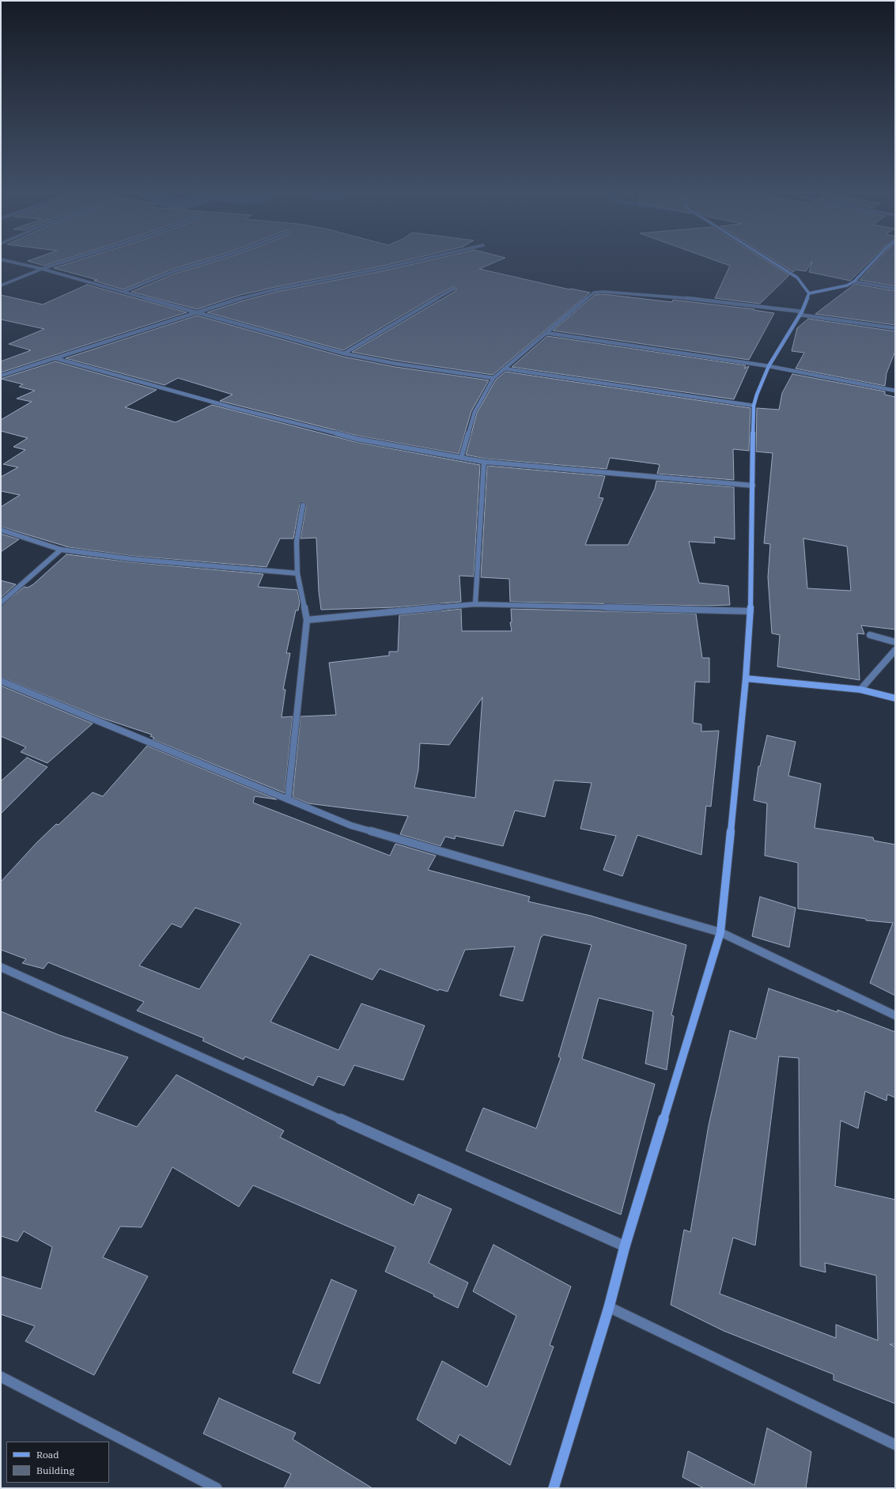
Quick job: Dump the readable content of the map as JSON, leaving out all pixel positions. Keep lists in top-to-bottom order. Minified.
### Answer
{"legend":["Road","Building"]}
